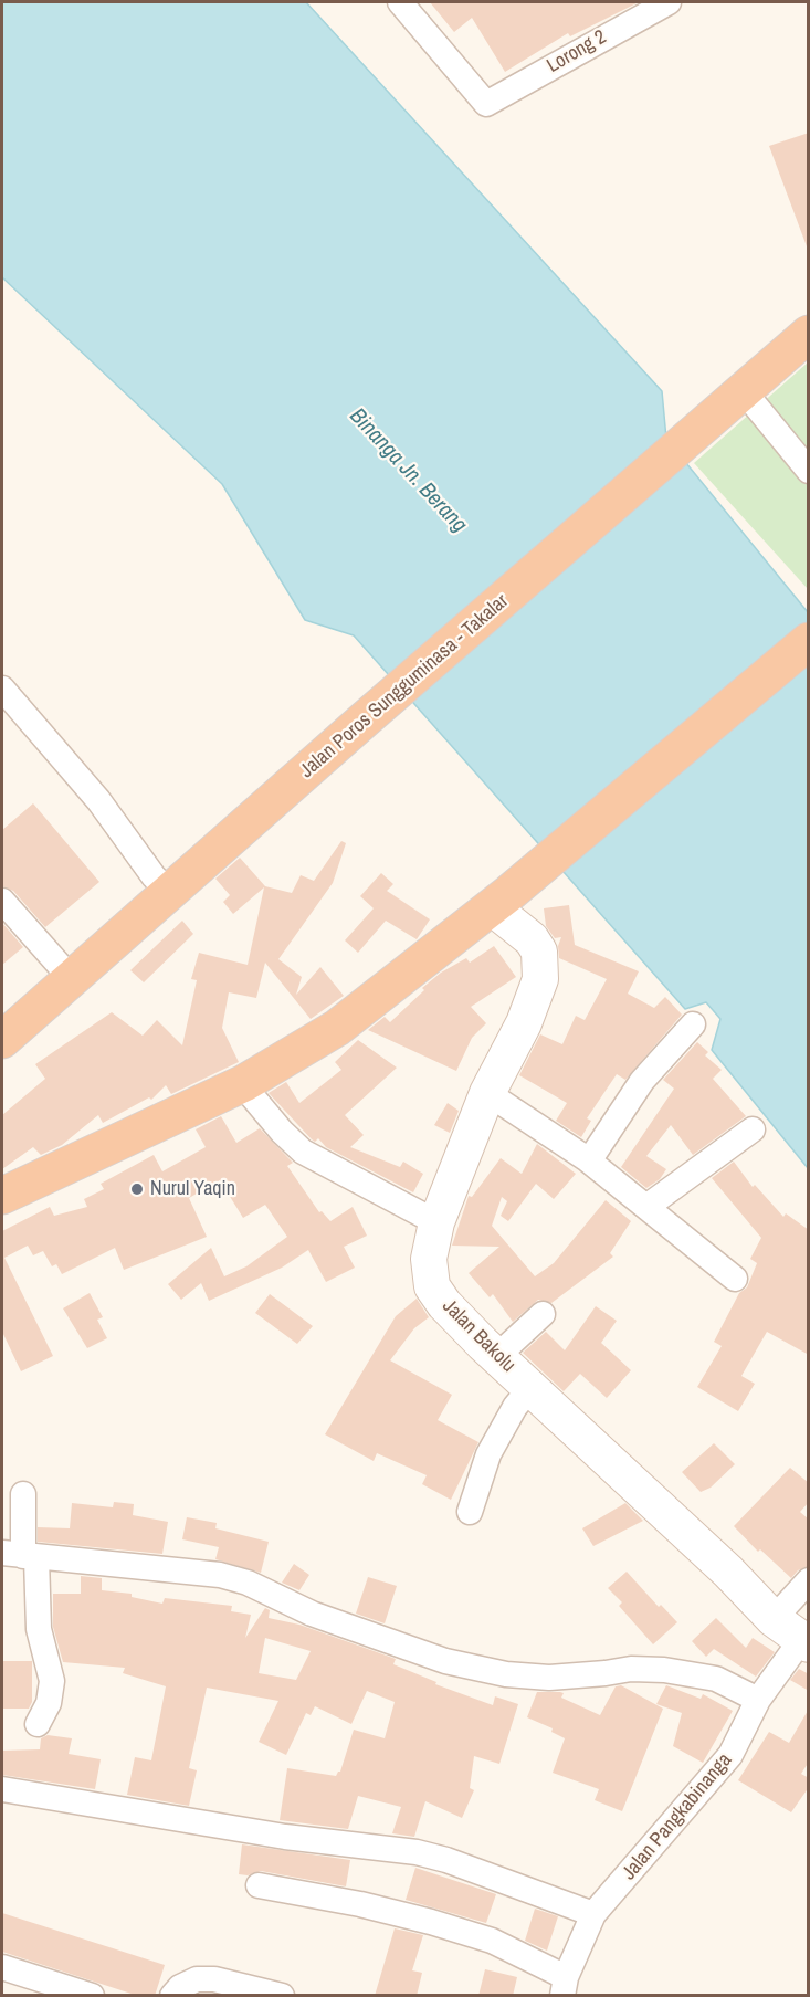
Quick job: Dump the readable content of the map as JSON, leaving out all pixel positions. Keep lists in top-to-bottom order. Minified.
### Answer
{"streets":{"highway":["Jalan Poros Sungguminasa - Takalar"],"main road":["Jalan Bakolu"],"street":["Lorong 2","Jalan Pangkabinanga"]},"crossings":[["Jalan Bakolu","Jalan Pangkabinanga"]],"water":["Binanga Jn. Berang"],"places":["Nurul Yaqin"]}
